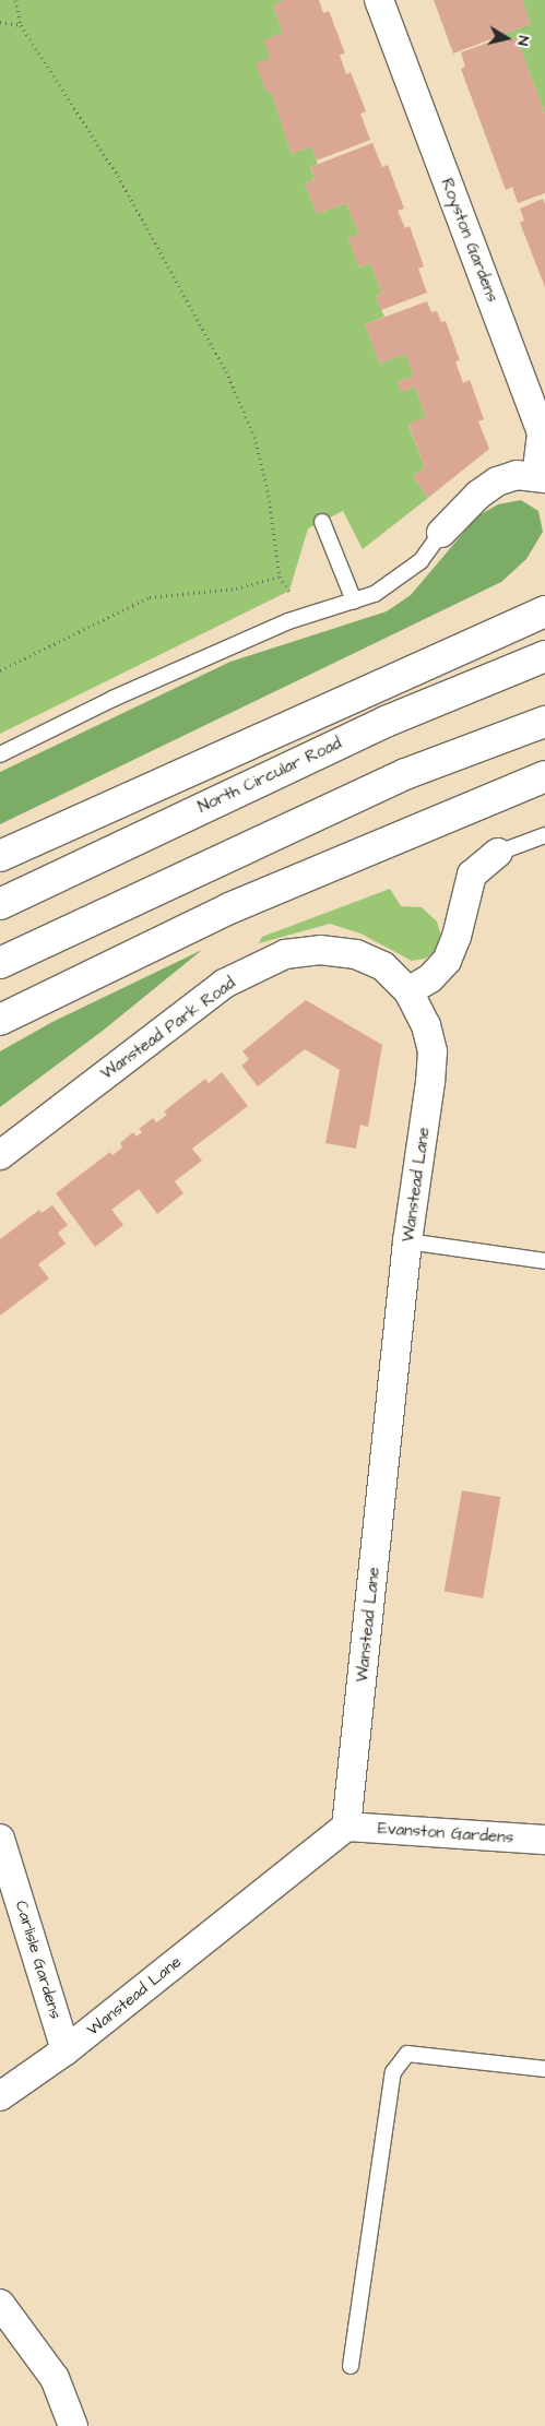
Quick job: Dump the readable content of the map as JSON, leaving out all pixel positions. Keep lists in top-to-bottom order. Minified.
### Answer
{"streets":{"highway":["North Circular Road"],"street":["Royston Gardens","Wanstead Park Road","Wanstead Lane","Evanston Gardens","Carlisle Gardens"]},"crossings":[["Wanstead Park Road","Wanstead Lane"],["Wanstead Lane","Evanston Gardens"],["Wanstead Lane","Carlisle Gardens"]],"north":"right"}
